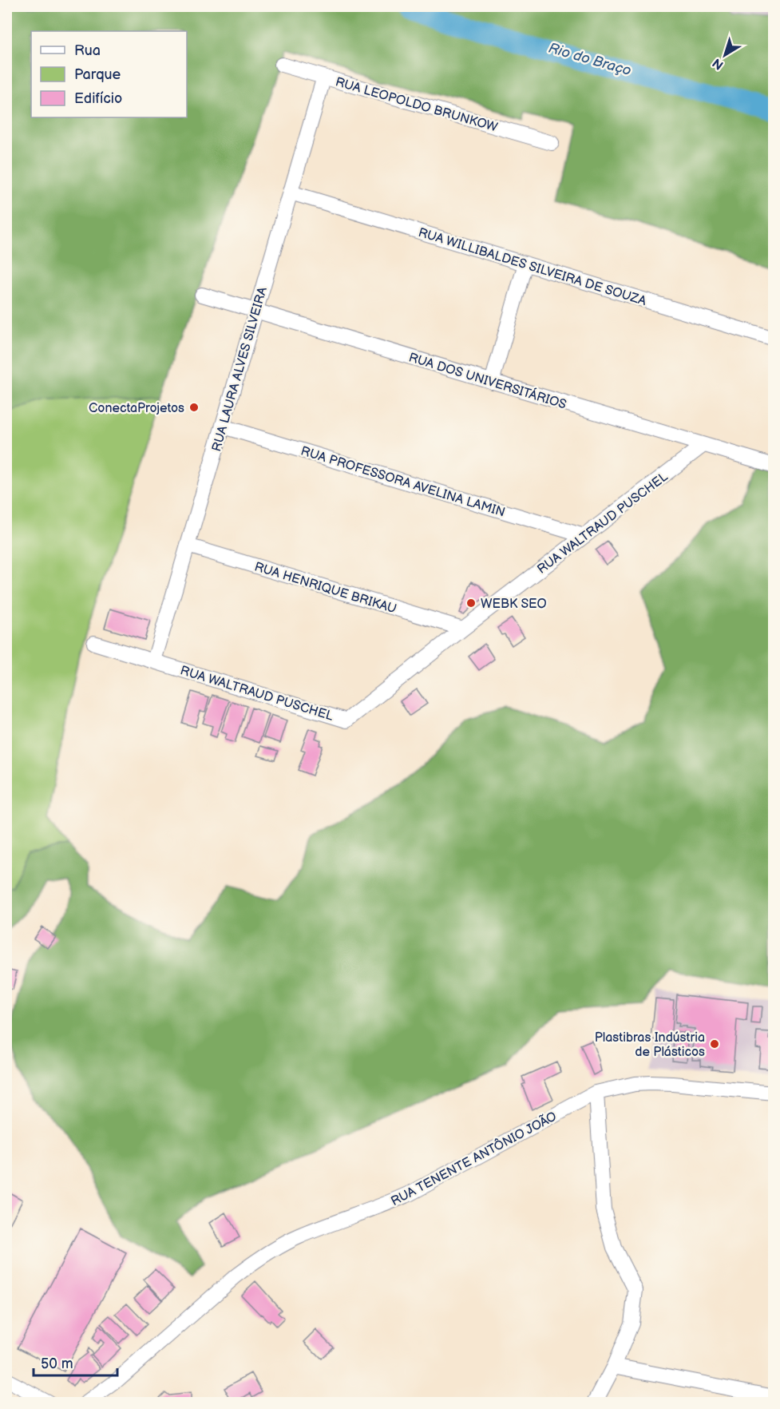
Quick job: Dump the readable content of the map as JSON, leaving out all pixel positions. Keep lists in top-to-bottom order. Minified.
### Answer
{"streets":{"street":["RUA LEOPOLDO BRUNKOW","RUA WILLIBALDES SILVEIRA DE SOUZA","RUA LAURA ALVES SILVEIRA","RUA DOS UNIVERSITÁRIOS","RUA PROFESSORA AVELINA LAMIN","RUA WALTRAUD PUSCHEL","RUA HENRIQUE BRIKAU","RUA TENENTE ANTÔNIO JOÃO"]},"crossings":[["RUA LEOPOLDO BRUNKOW","RUA LAURA ALVES SILVEIRA"],["RUA WILLIBALDES SILVEIRA DE SOUZA","RUA LAURA ALVES SILVEIRA"],["RUA LAURA ALVES SILVEIRA","RUA DOS UNIVERSITÁRIOS"],["RUA LAURA ALVES SILVEIRA","RUA PROFESSORA AVELINA LAMIN"],["RUA LAURA ALVES SILVEIRA","RUA WALTRAUD PUSCHEL"],["RUA LAURA ALVES SILVEIRA","RUA HENRIQUE BRIKAU"],["RUA DOS UNIVERSITÁRIOS","RUA WALTRAUD PUSCHEL"],["RUA PROFESSORA AVELINA LAMIN","RUA WALTRAUD PUSCHEL"],["RUA WALTRAUD PUSCHEL","RUA HENRIQUE BRIKAU"]],"water":["Rio do Braço"],"places":["ConectaProjetos","WEBK SEO","Plastibras Indústria de Plásticos"],"legend":["Rua","Parque","Edifício"],"scale_bar":"50 m","north":"bottom left"}
